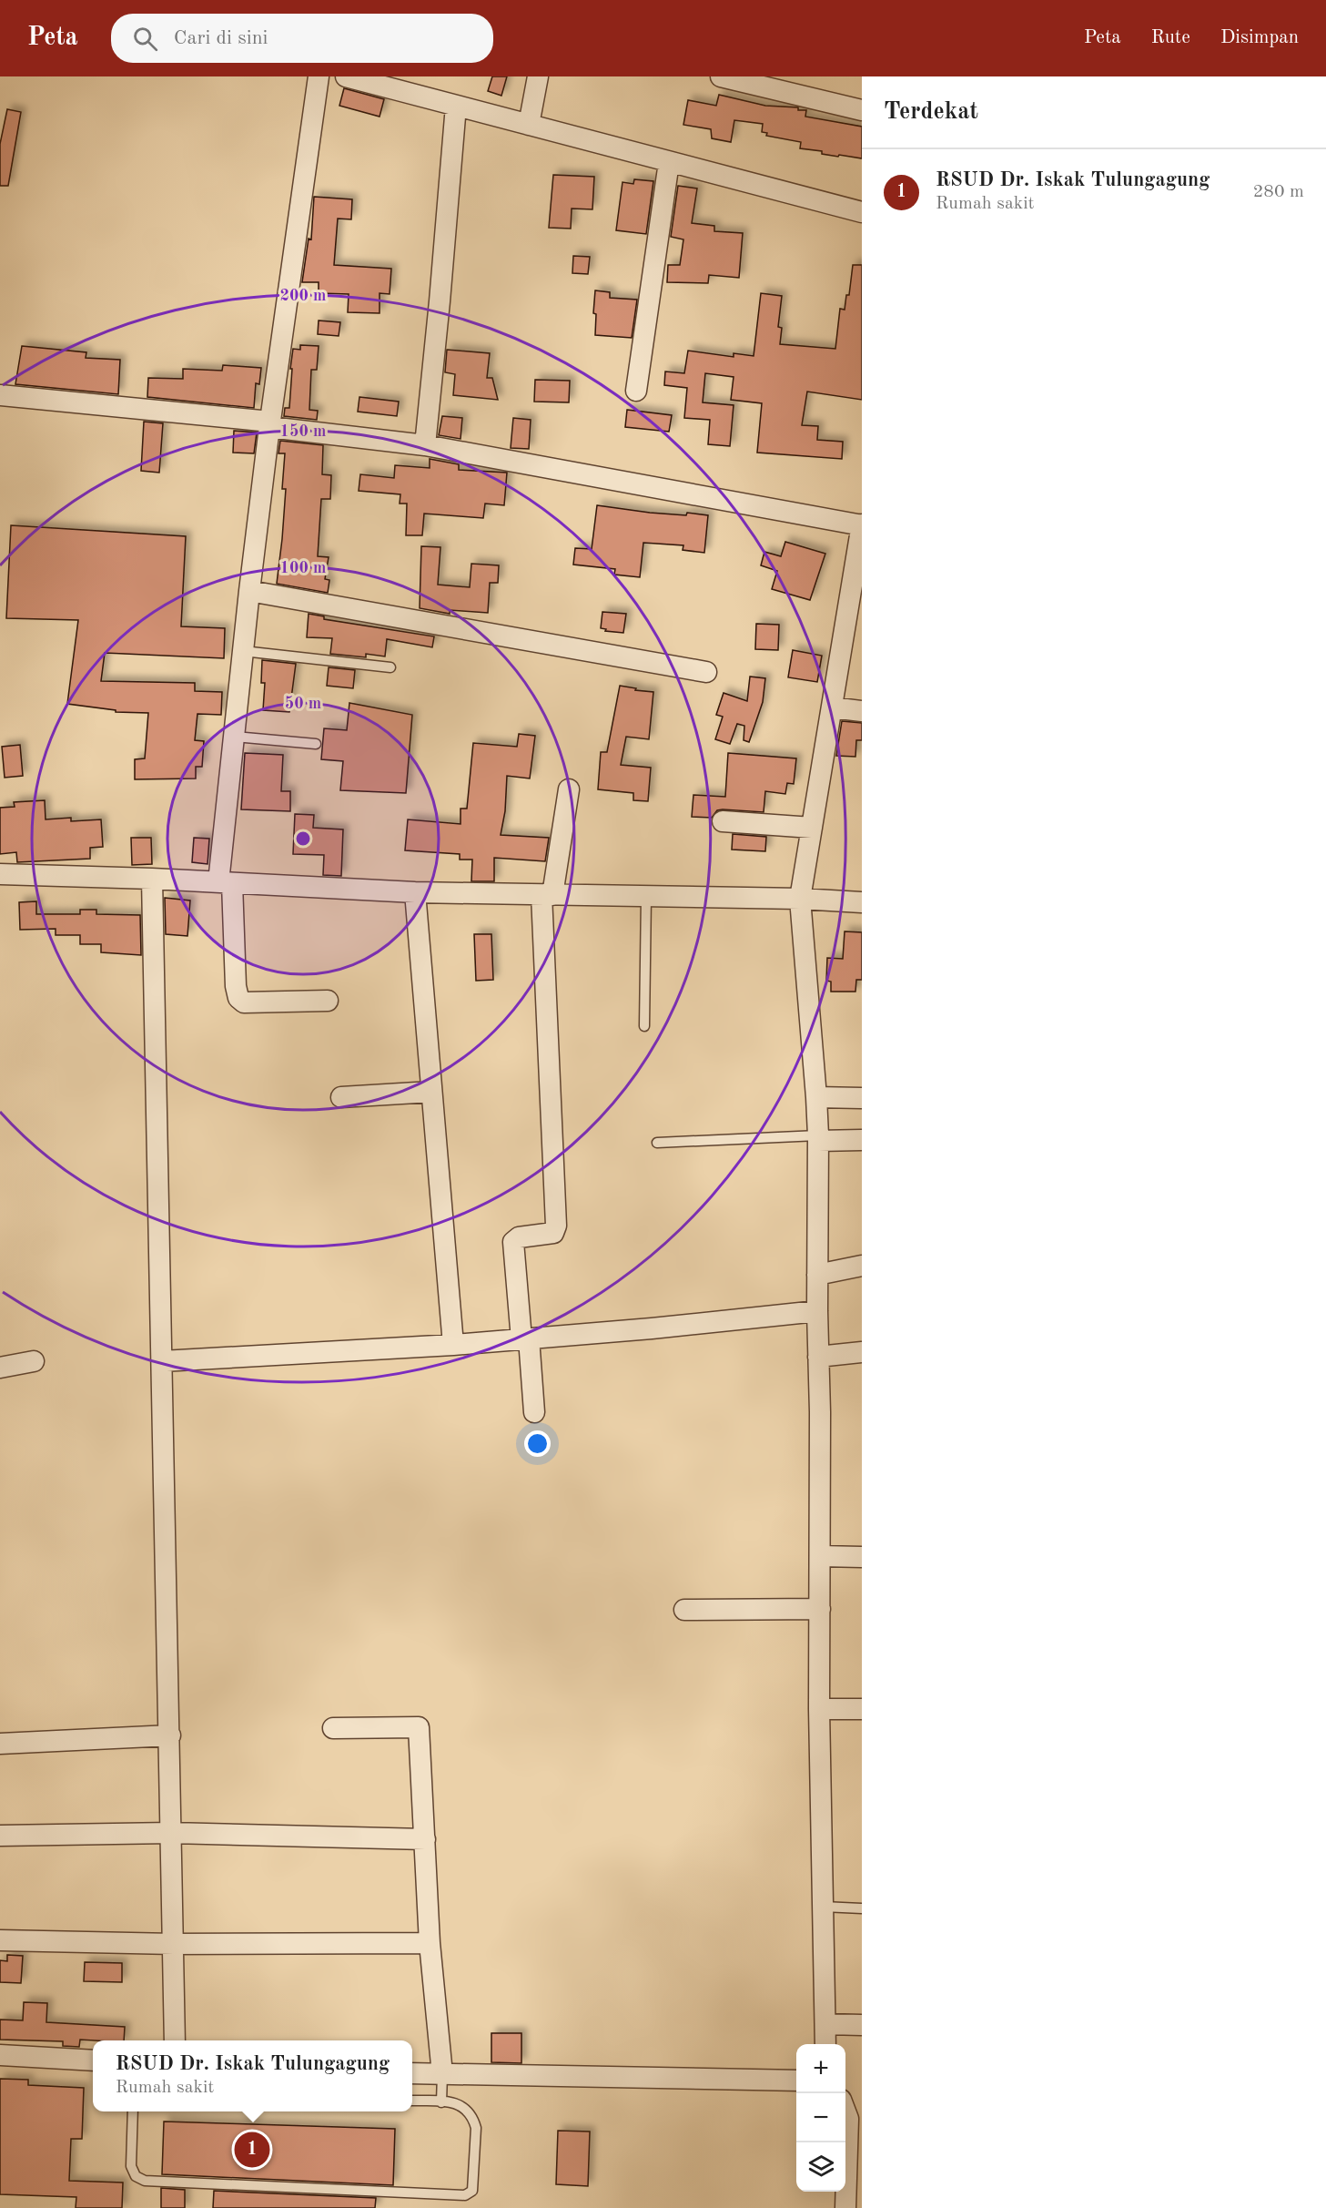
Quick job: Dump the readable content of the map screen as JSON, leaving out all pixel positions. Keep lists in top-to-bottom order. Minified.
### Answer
{"page":{"header":"Peta","search":"Cari di sini","nav":["Peta","Rute","Disimpan"],"heading":"Terdekat","list":[{"mark":"1","name":"RSUD Dr. Iskak Tulungagung","note":"Rumah sakit","value":"280 m"}],"popup":["RSUD Dr. Iskak Tulungagung","Rumah sakit"],"map_buttons":["+","−"],"pins":"1"},"rings":["200 m","150 m","100 m","50 m"]}
